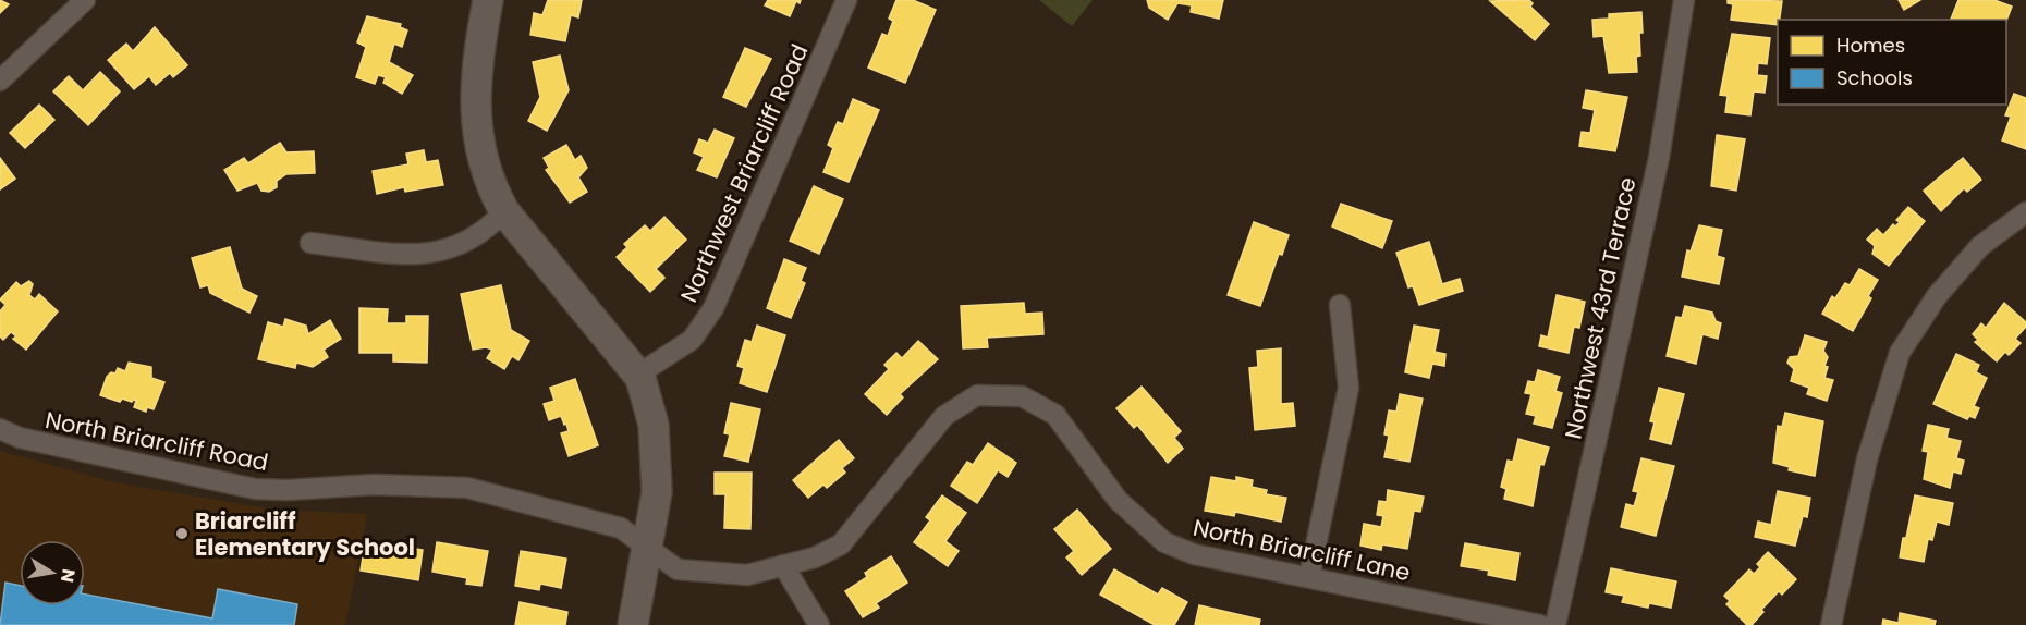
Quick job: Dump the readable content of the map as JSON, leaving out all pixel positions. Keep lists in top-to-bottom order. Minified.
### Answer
{"streets":{"street":["Northwest Briarcliff Road","Northwest 43rd Terrace","North Briarcliff Road","North Briarcliff Lane"]},"crossings":[["North Briarcliff Road","North Briarcliff Lane"]],"places":["Briarcliff Elementary School"],"legend":["Homes","Schools"],"north":"right"}
